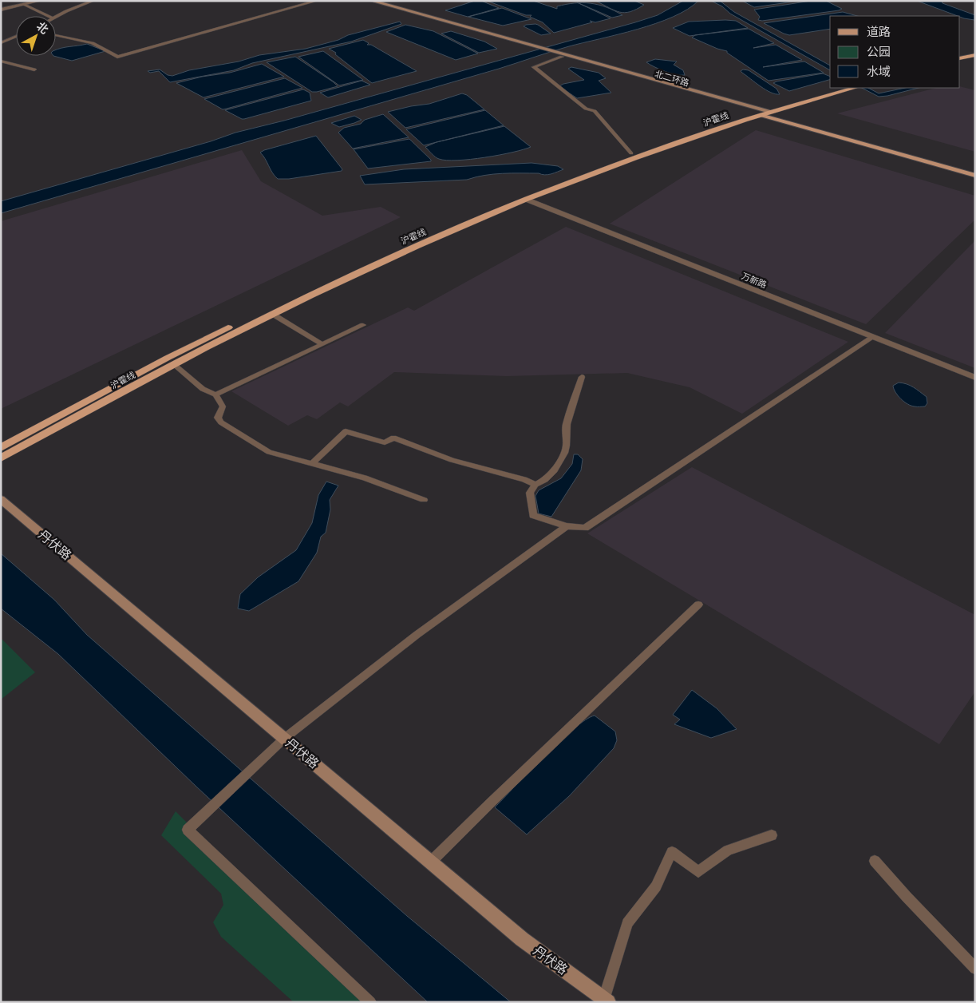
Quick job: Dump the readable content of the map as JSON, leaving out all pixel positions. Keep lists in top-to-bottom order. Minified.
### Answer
{"streets":{"highway":["沪霍线"],"main road":["北二环路","丹伏路"],"street":["万新路"]},"crossings":[["北二环路","沪霍线"],["沪霍线","万新路"]],"legend":["道路","公园","水域"],"north":"top right"}
